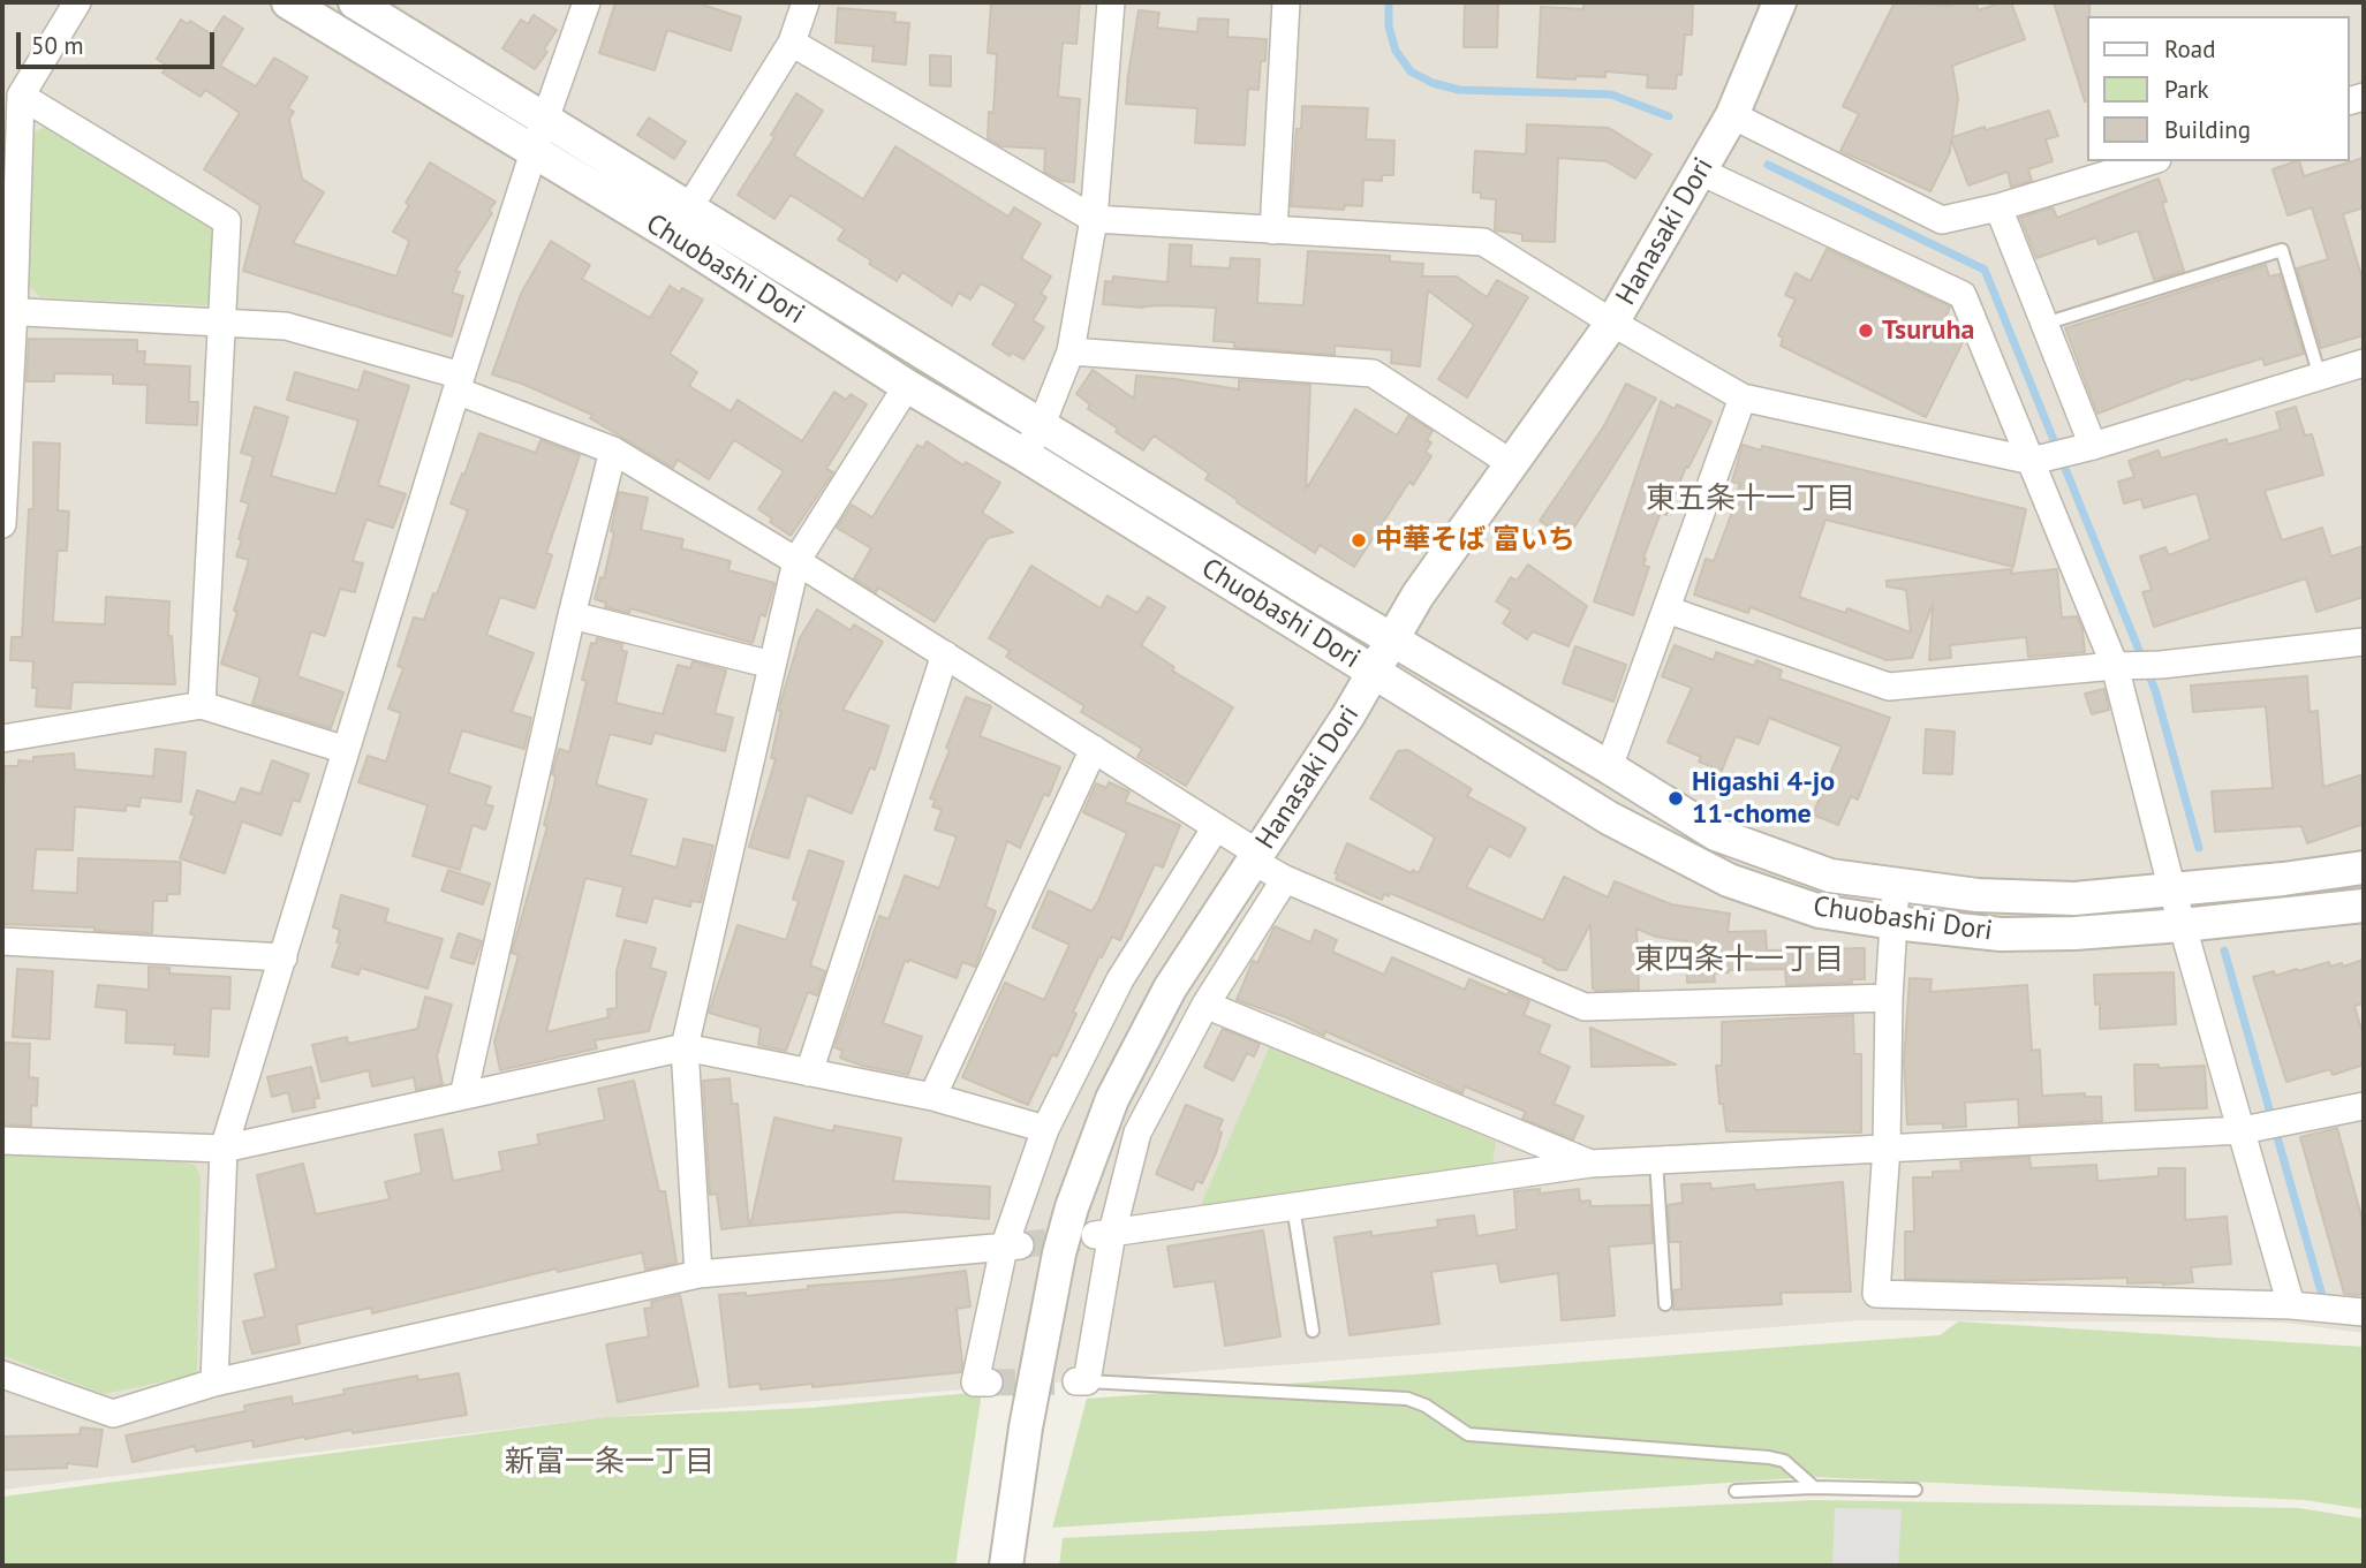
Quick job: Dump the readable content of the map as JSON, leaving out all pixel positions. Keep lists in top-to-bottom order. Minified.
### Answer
{"streets":{"street":["Hanasaki Dori","Chuobashi Dori"]},"crossings":[["Hanasaki Dori","Chuobashi Dori"]],"districts":["東五条十一丁目","東四条十一丁目","新富一条一丁目"],"places":["Tsuruha","中華そば 富いち","Higashi 4-jo 11-chome"],"legend":["Road","Park","Building"],"scale_bar":"50 m"}
